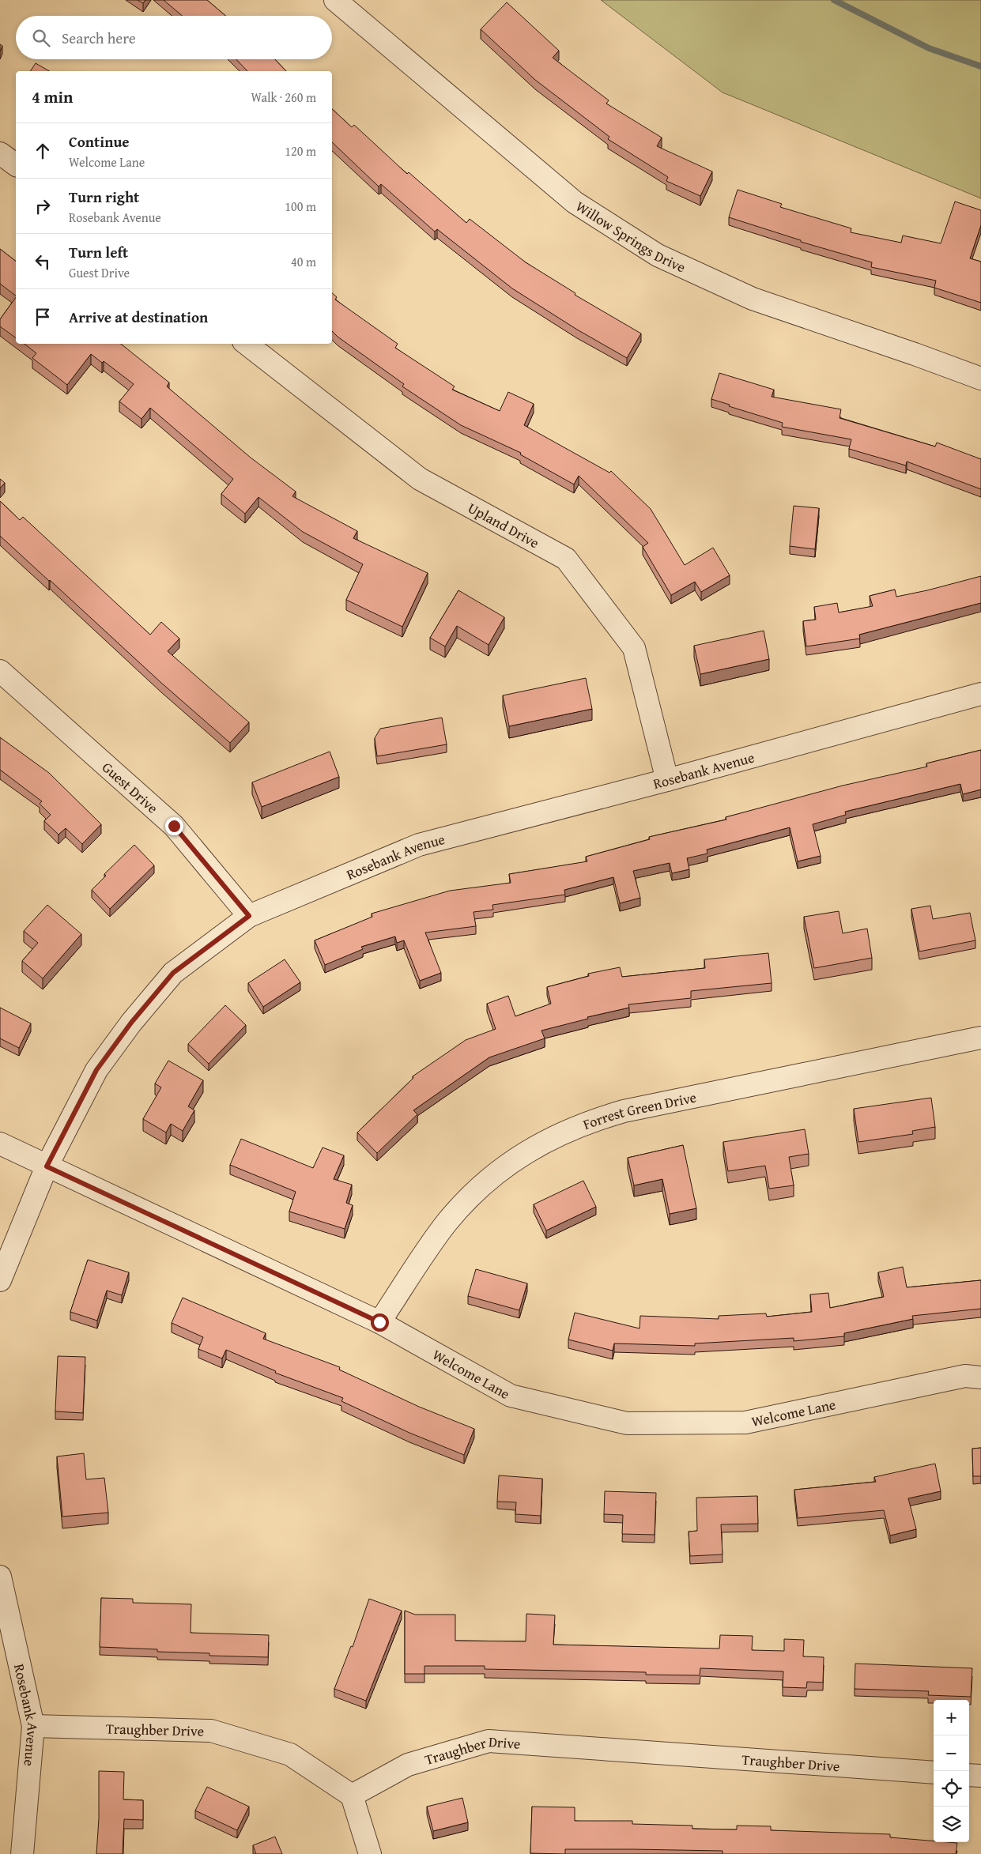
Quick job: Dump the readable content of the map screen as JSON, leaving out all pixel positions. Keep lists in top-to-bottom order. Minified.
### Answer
{"streets":{"street":["Willow Springs Drive","Upland Drive","Rosebank Avenue","Guest Drive","Forrest Green Drive","Welcome Lane","Traughber Drive"]},"crossings":[["Upland Drive","Rosebank Avenue"],["Rosebank Avenue","Guest Drive"],["Rosebank Avenue","Welcome Lane"],["Rosebank Avenue","Traughber Drive"],["Forrest Green Drive","Welcome Lane"]],"page":{"search":"Search here","heading":["4 min","Walk · 260 m"],"list":[["Continue","Welcome Lane","120 m"],["Turn right","Rosebank Avenue","100 m"],["Turn left","Guest Drive","40 m"],"Arrive at destination"],"map_buttons":["+","−"]}}
